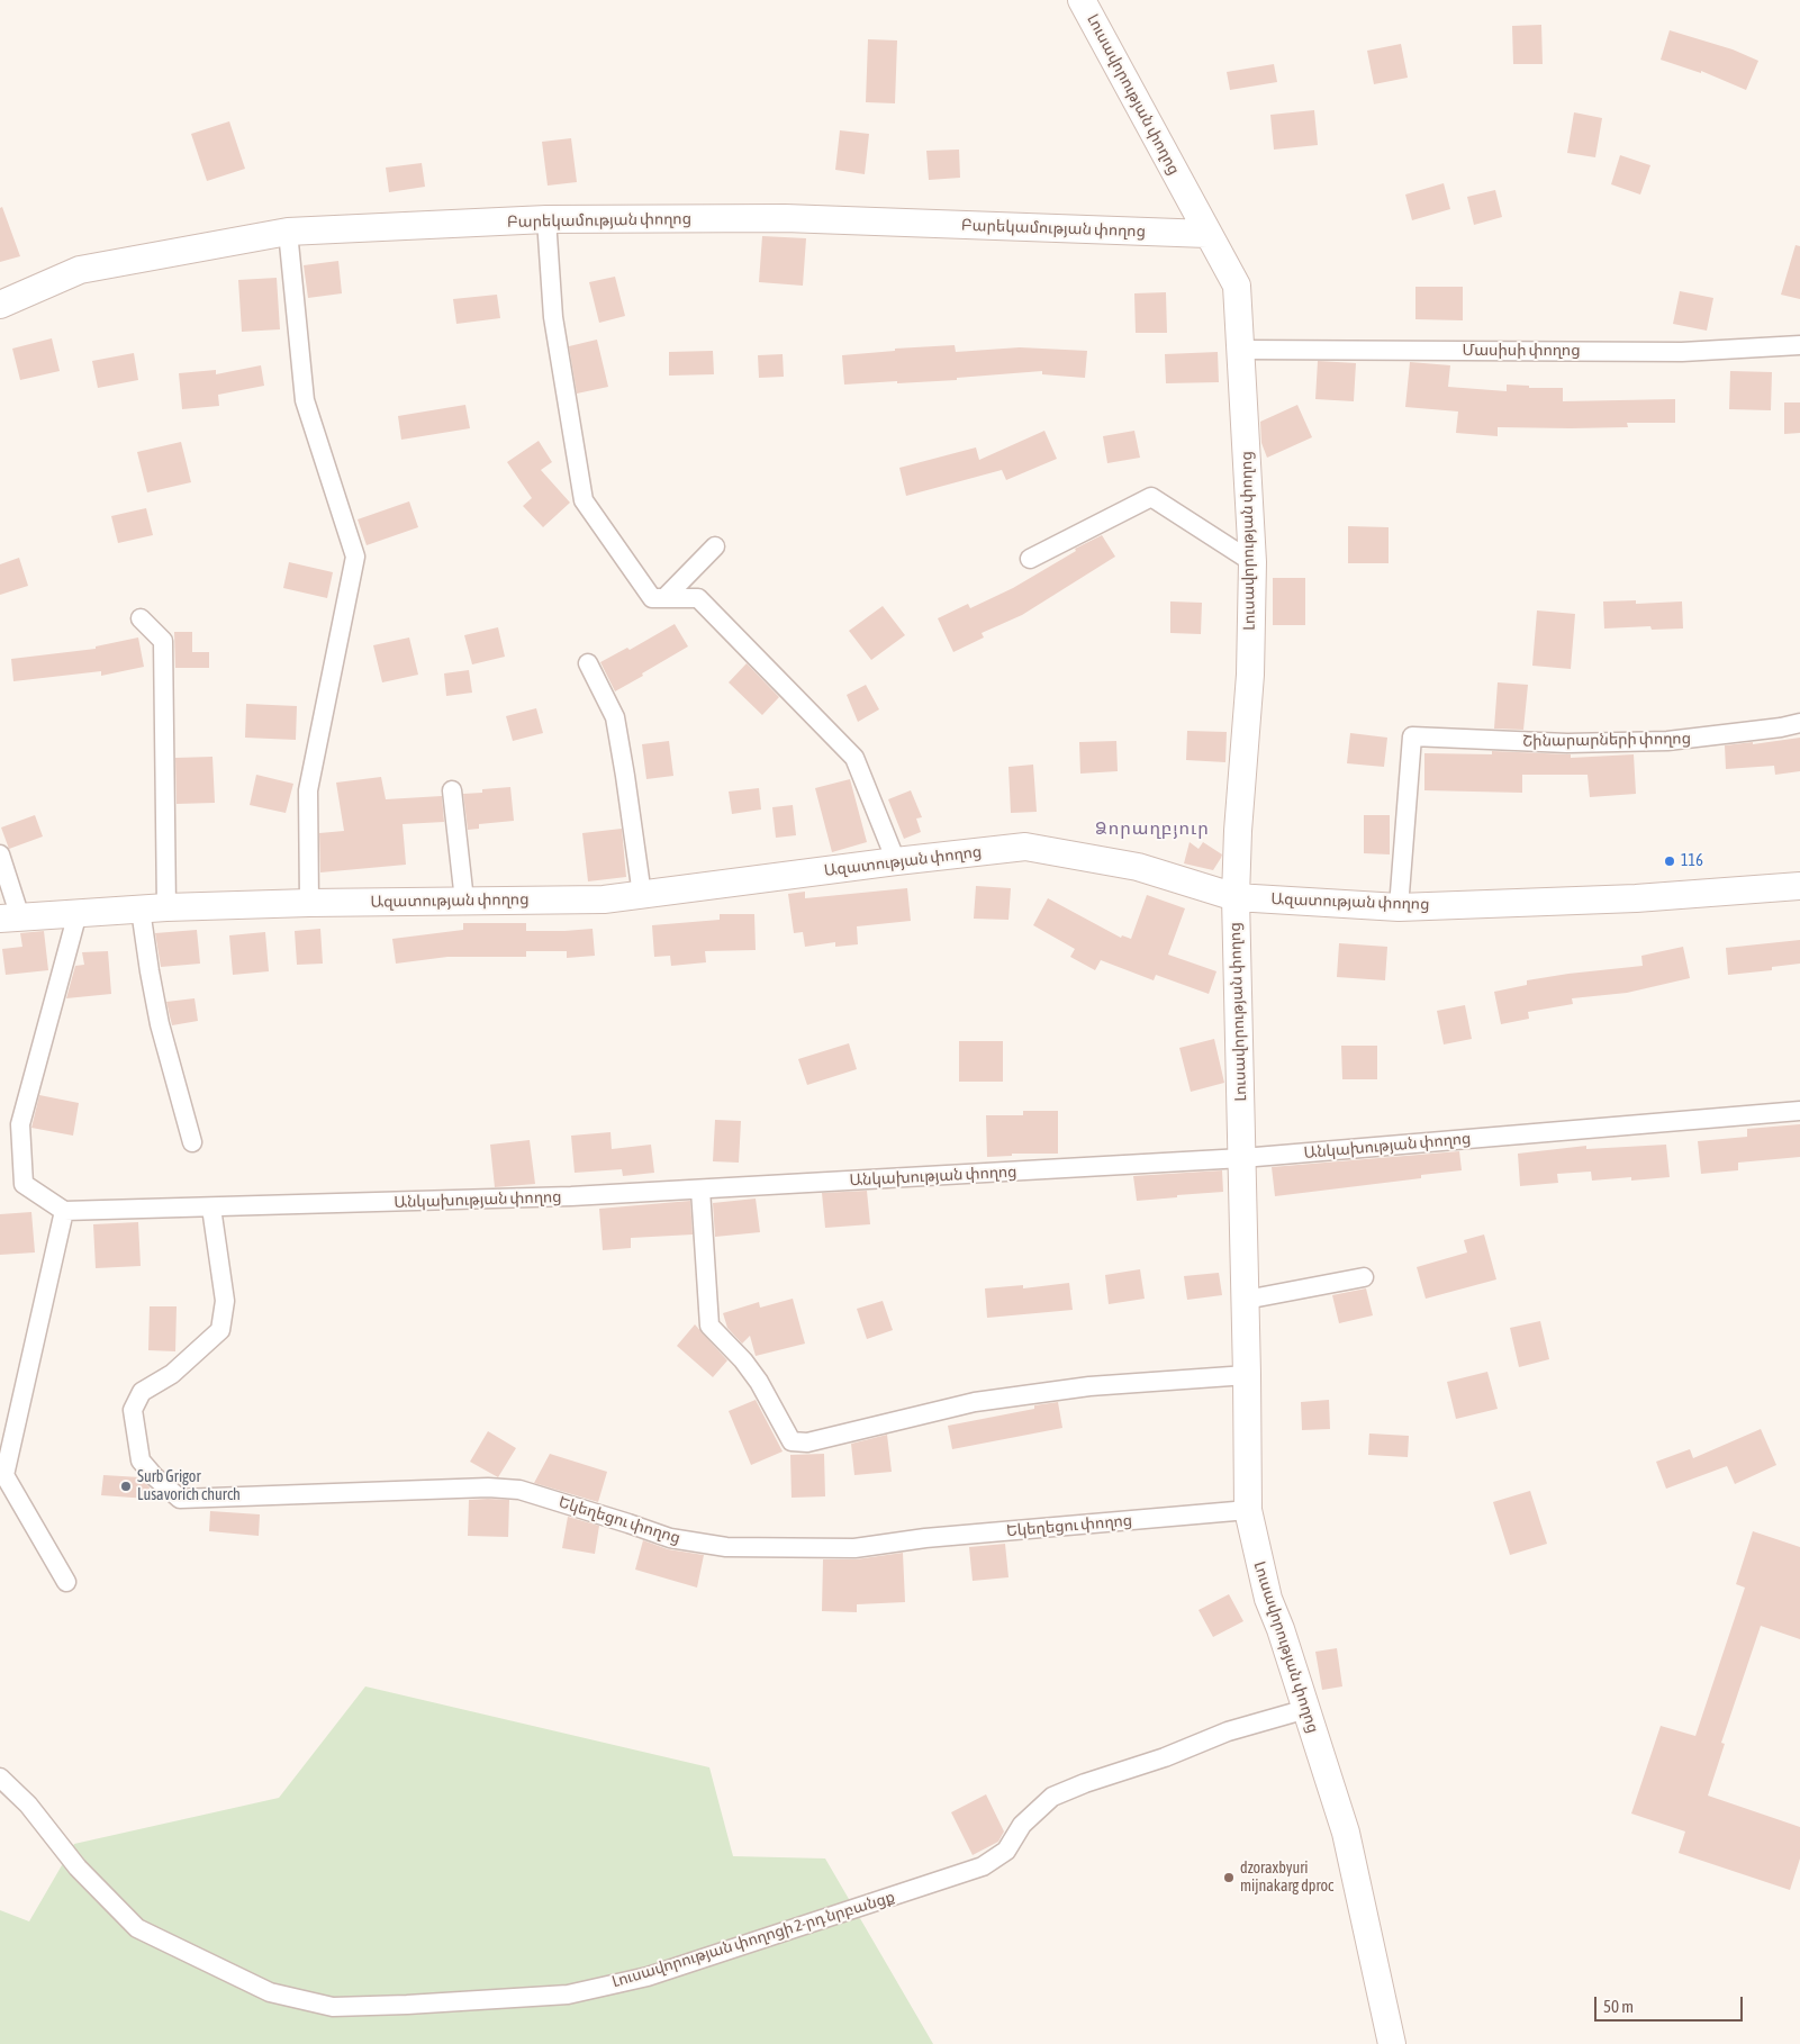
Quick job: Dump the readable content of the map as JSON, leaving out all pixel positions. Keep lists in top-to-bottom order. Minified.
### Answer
{"streets":{"street":["Լուսավորության փողոց","Բարեկամության փողոց","Մասիսի փողոց","Շինարարների փողոց","Ազատության փողոց","Անկախության փողոց","Եկեղեցու փողոց","Լուսավորության փողոցի 2-րդ նրբանցք"]},"crossings":[["Լուսավորության փողոց","Բարեկամության փողոց"],["Լուսավորության փողոց","Մասիսի փողոց"],["Լուսավորության փողոց","Ազատության փողոց"],["Լուսավորության փողոց","Անկախության փողոց"],["Լուսավորության փողոց","Եկեղեցու փողոց"],["Լուսավորության փողոց","Լուսավորության փողոցի 2-րդ նրբանցք"],["Շինարարների փողոց","Ազատության փողոց"],["Անկախության փողոց","Եկեղեցու փողոց"]],"districts":["Ձորաղբյուր"],"places":["116","Surb Grigor Lusavorich church","dzoraxbyuri mijnakarg dproc"],"scale_bar":"50 m"}
